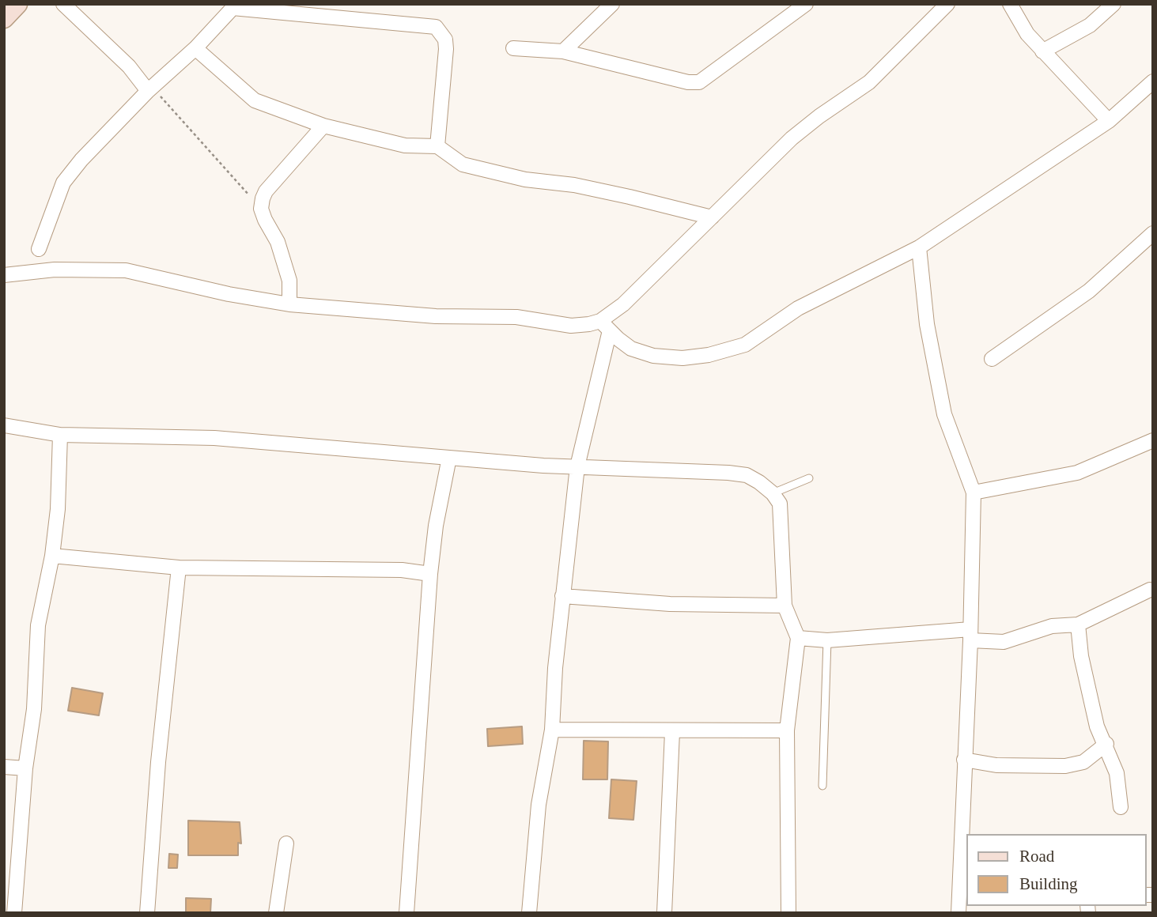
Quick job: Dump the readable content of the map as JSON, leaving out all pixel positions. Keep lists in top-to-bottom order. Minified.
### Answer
{"legend":["Road","Building"]}
